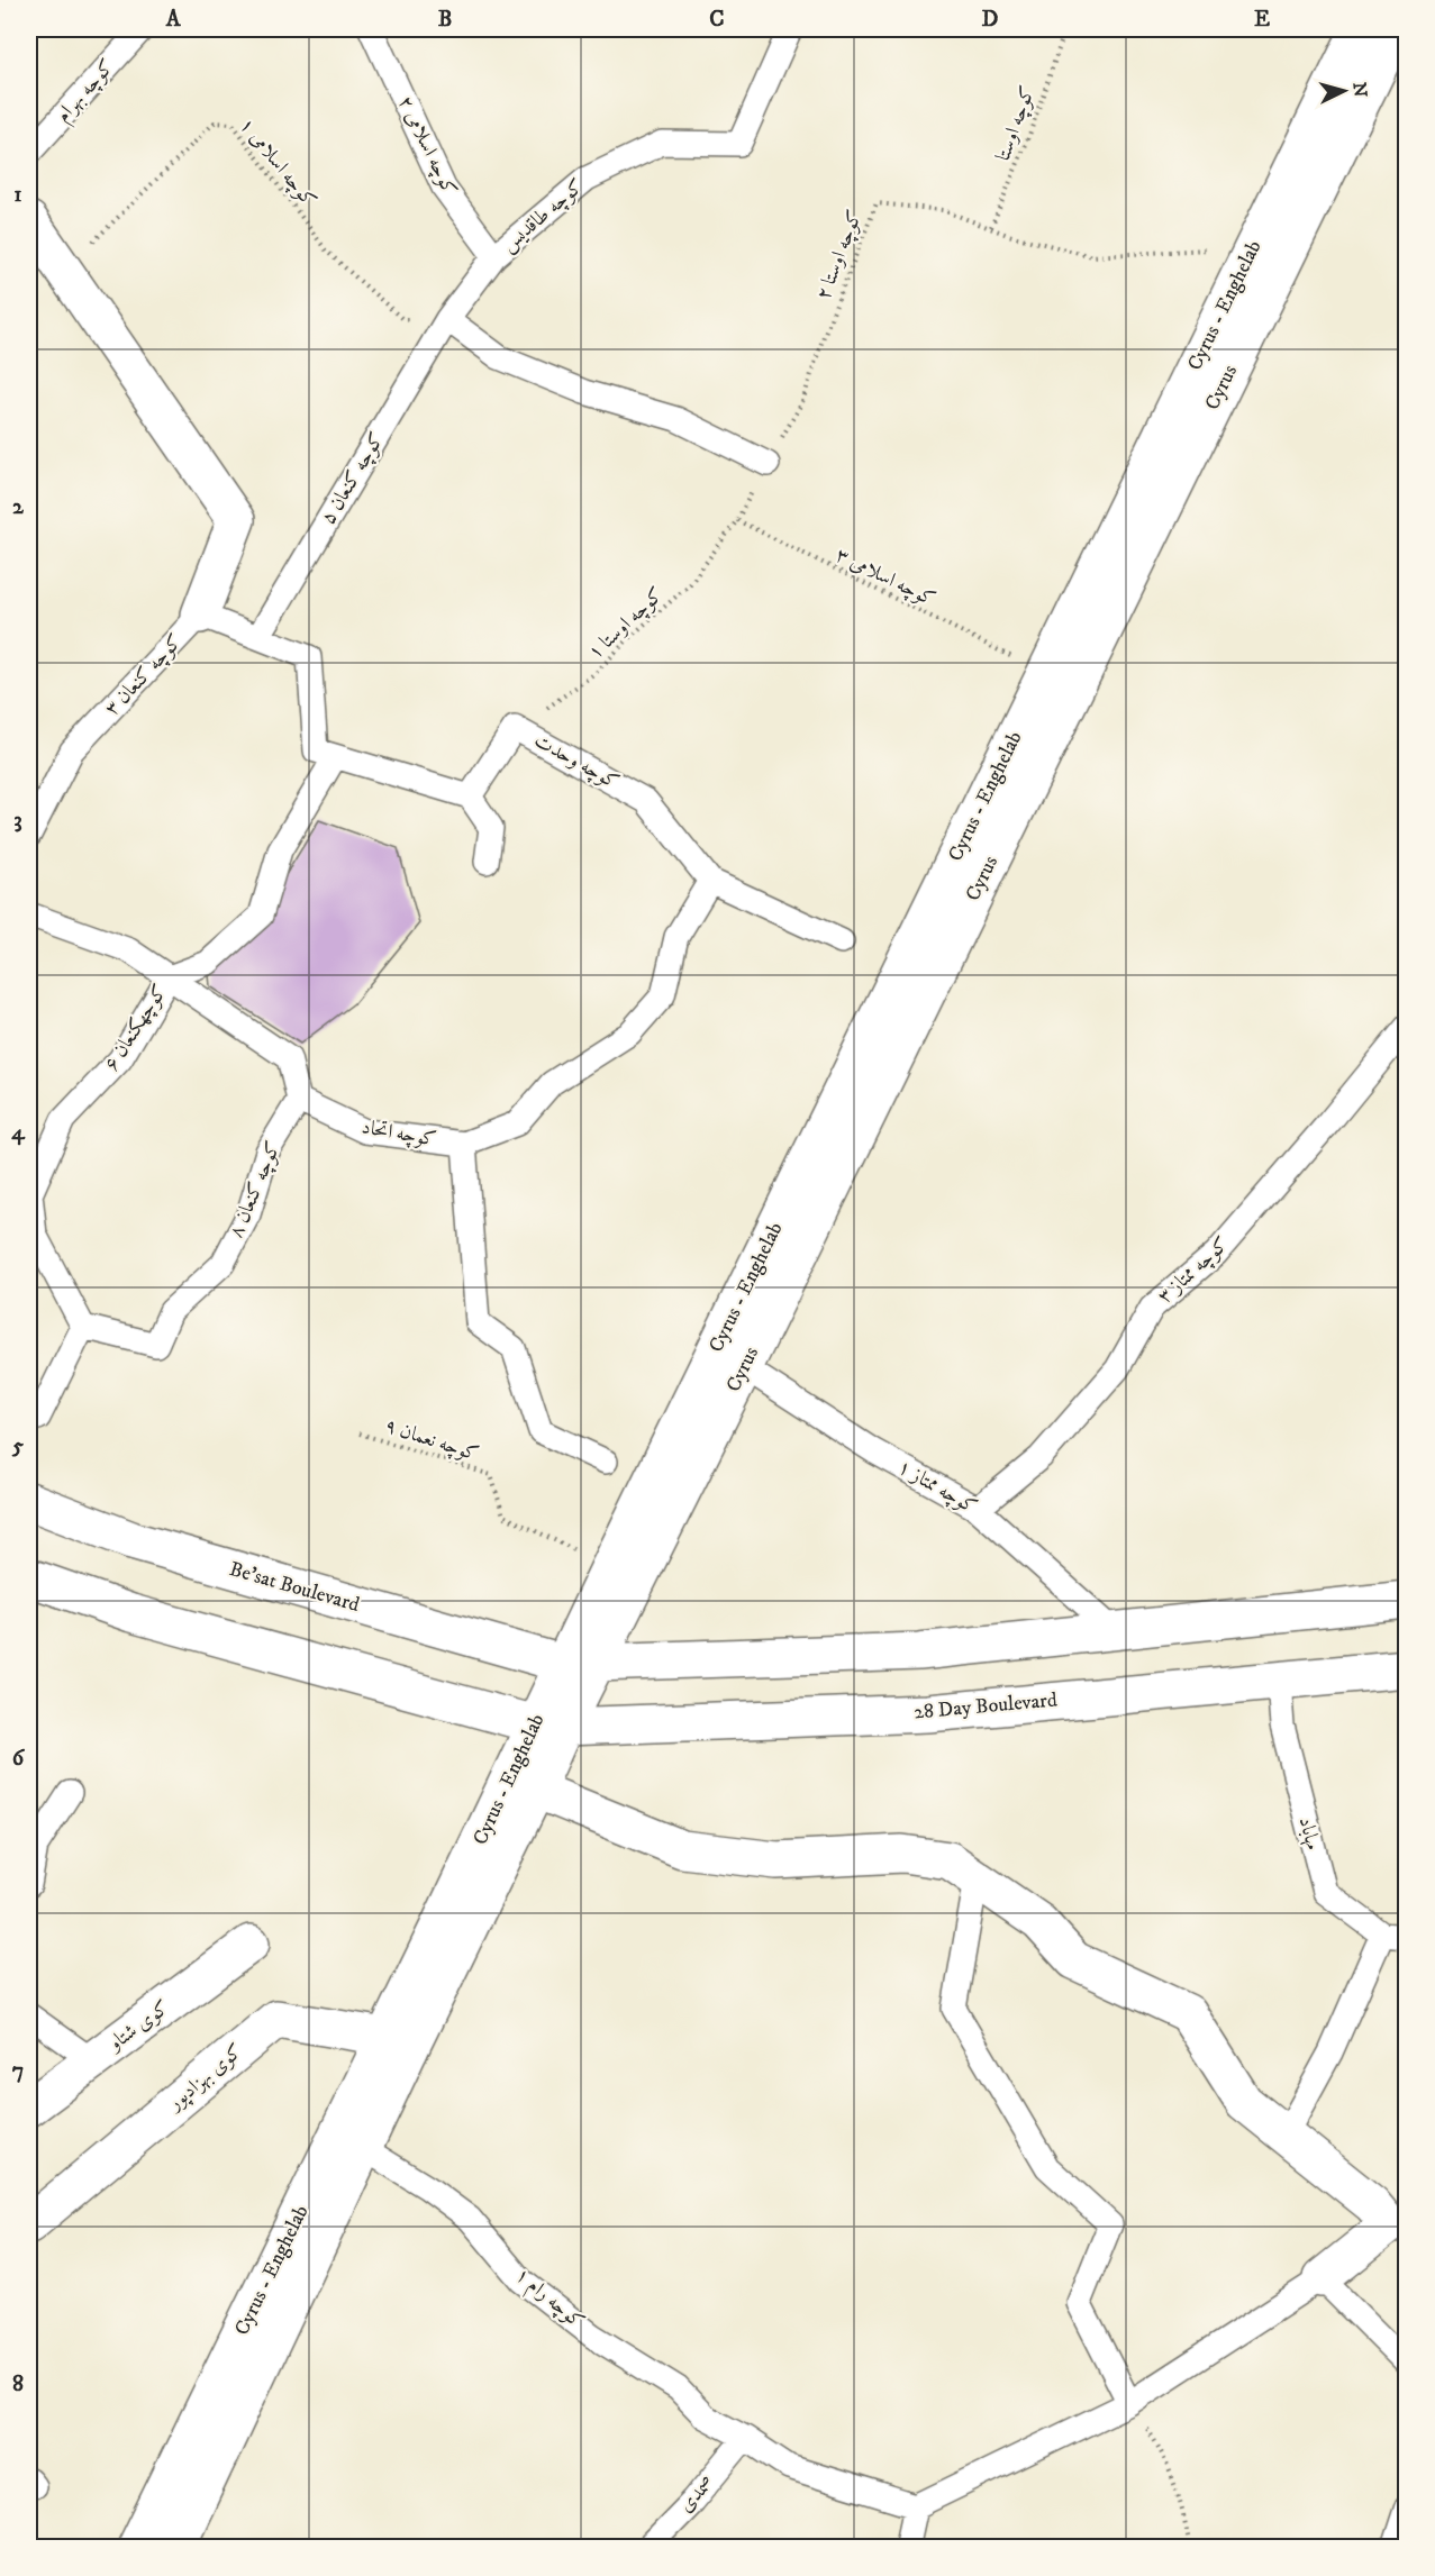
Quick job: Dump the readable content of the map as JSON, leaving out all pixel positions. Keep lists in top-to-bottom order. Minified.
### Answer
{"streets":{"main road":["Cyrus - Enghelab","Cyrus","Be'sat Boulevard","28 Day Boulevard","کوی شتاو","کوی بهزادپور"],"lane":["کوچه بهرام","کوچه اسلامی ۲","کوچه طاقدیس","کوچه کنعان ۵","کوچه کنعان ۳","کوچه وحدت","کوچهکنعان ۶","کوچه اتحاد","کوچه کنعان ۸","کوچه ممتاز ۳","کوچه ممتاز ۱","مهاباد","کوچه رام ۱","صمدی"],"path":["کوچه اوستا","کوچه اسلامی ۱","کوچه اوستا ۲","کوچه اسلامی ۳","کوچه اوستا ۱","کوچه نعمان ۹"]},"crossings":[["کوچه اوستا","کوچه اوستا ۲"],["کوچه اسلامی ۲","کوچه طاقدیس"],["کوچه اسلامی ۱","کوچه طاقدیس"],["کوچه اسلامی ۱","کوچه کنعان ۵"],["کوچه طاقدیس","کوچه کنعان ۵"],["کوچه اوستا ۲","کوچه اسلامی ۳"],["کوچه اوستا ۲","کوچه اوستا ۱"],["Cyrus - Enghelab","Cyrus"],["Cyrus - Enghelab","Be'sat Boulevard"],["Cyrus - Enghelab","28 Day Boulevard"],["Cyrus - Enghelab","کوی بهزادپور"],["Cyrus - Enghelab","کوچه رام ۱"],["Cyrus","کوچه ممتاز ۱"],["Cyrus","Be'sat Boulevard"],["کوچه اسلامی ۳","کوچه اوستا ۱"],["کوچه اوستا ۱","کوچه وحدت"],["کوچهکنعان ۶","کوچه کنعان ۸"],["کوچه اتحاد","کوچه کنعان ۸"],["کوچه ممتاز ۳","کوچه ممتاز ۱"],["28 Day Boulevard","مهاباد"],["کوچه رام ۱","صمدی"]],"north":"right","grid":{"columns":["A","B","C","D","E"],"rows":["1","2","3","4","5","6","7","8"]}}
